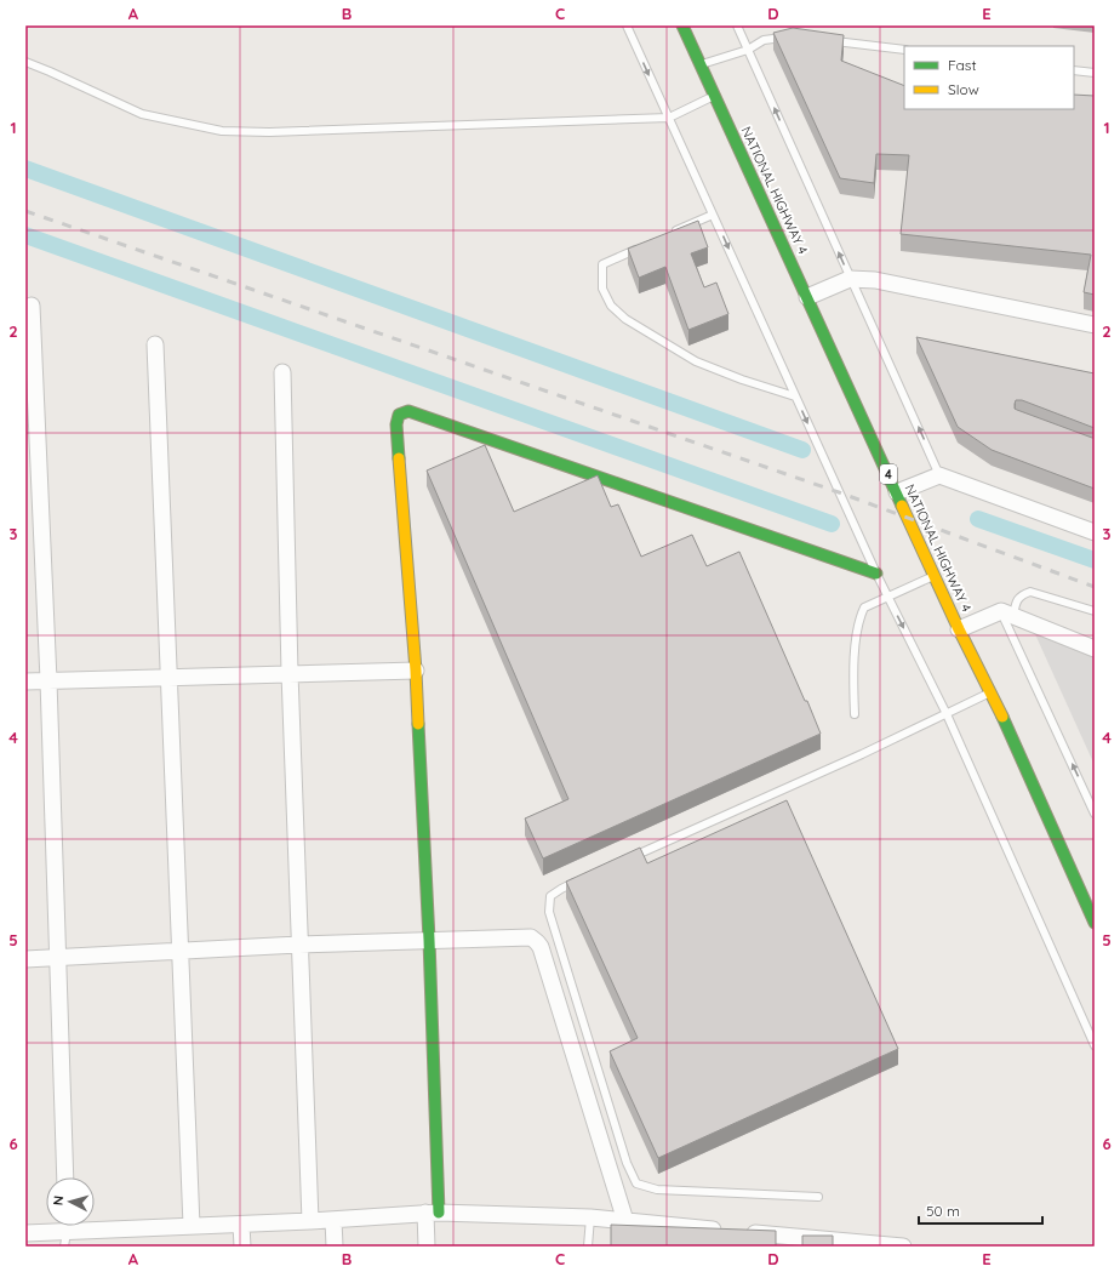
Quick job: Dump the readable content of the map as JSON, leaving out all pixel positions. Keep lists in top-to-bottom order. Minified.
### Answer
{"streets":{"main road":["NATIONAL HIGHWAY 4","4"]},"legend":["Fast","Slow"],"scale_bar":"50 m","north":"left","grid":{"columns":["A","B","C","D","E"],"rows":["1","2","3","4","5","6"]}}
